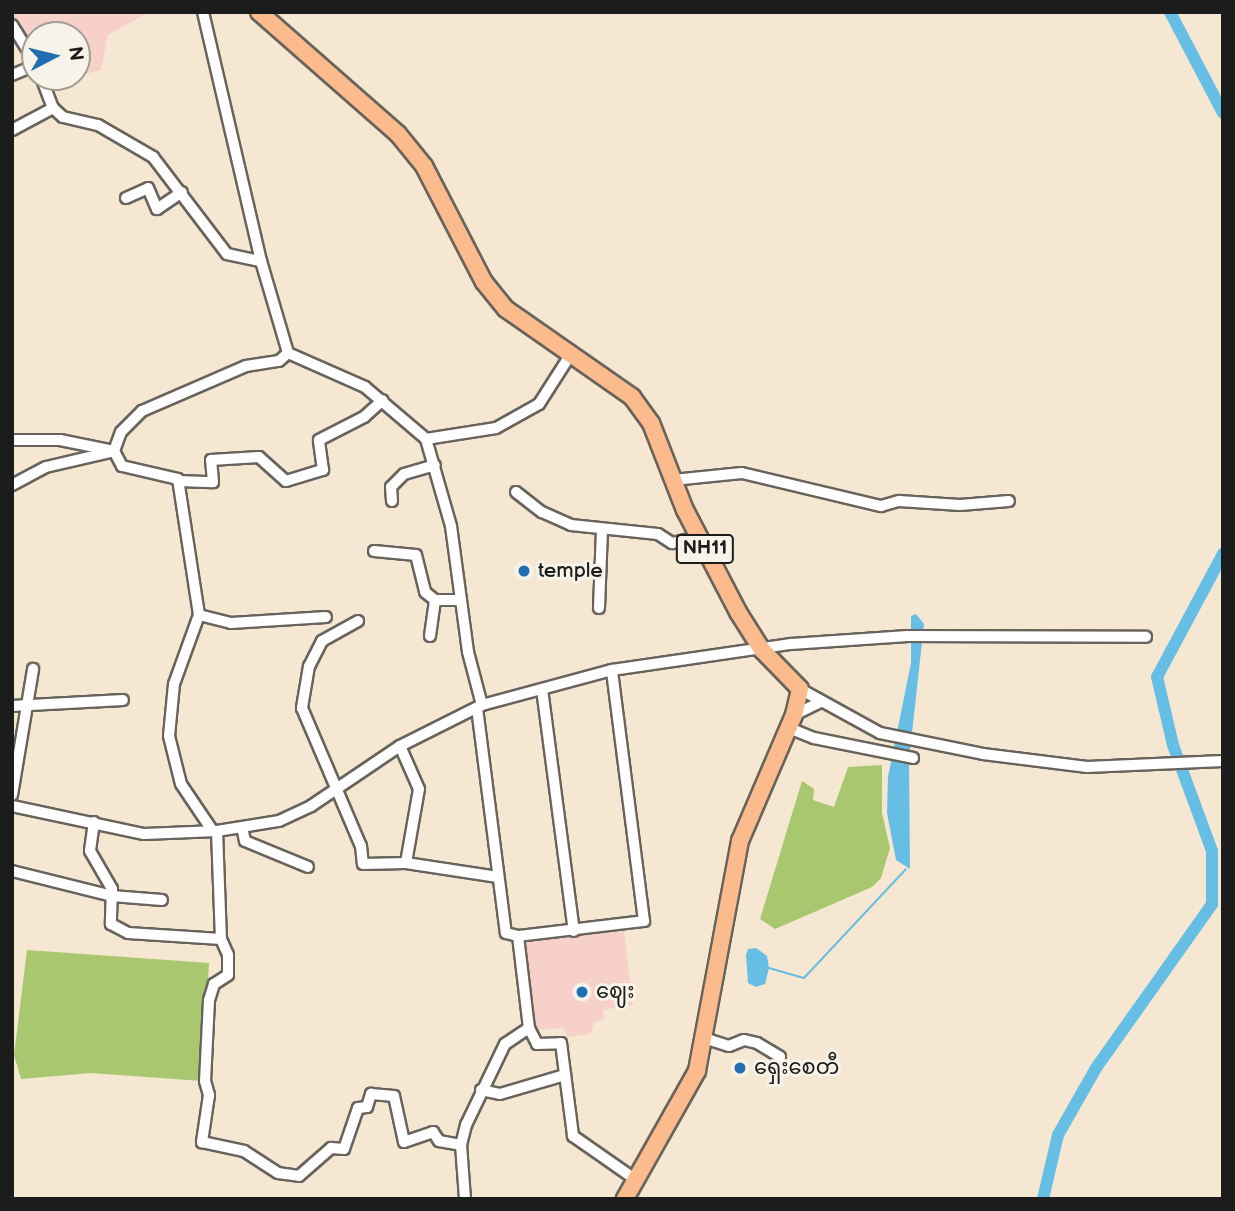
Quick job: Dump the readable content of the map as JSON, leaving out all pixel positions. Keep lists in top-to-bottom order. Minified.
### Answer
{"streets":{"highway":["NH11"]},"places":["temple","ဈေး","ရှေးစေတီ"],"north":"right"}
